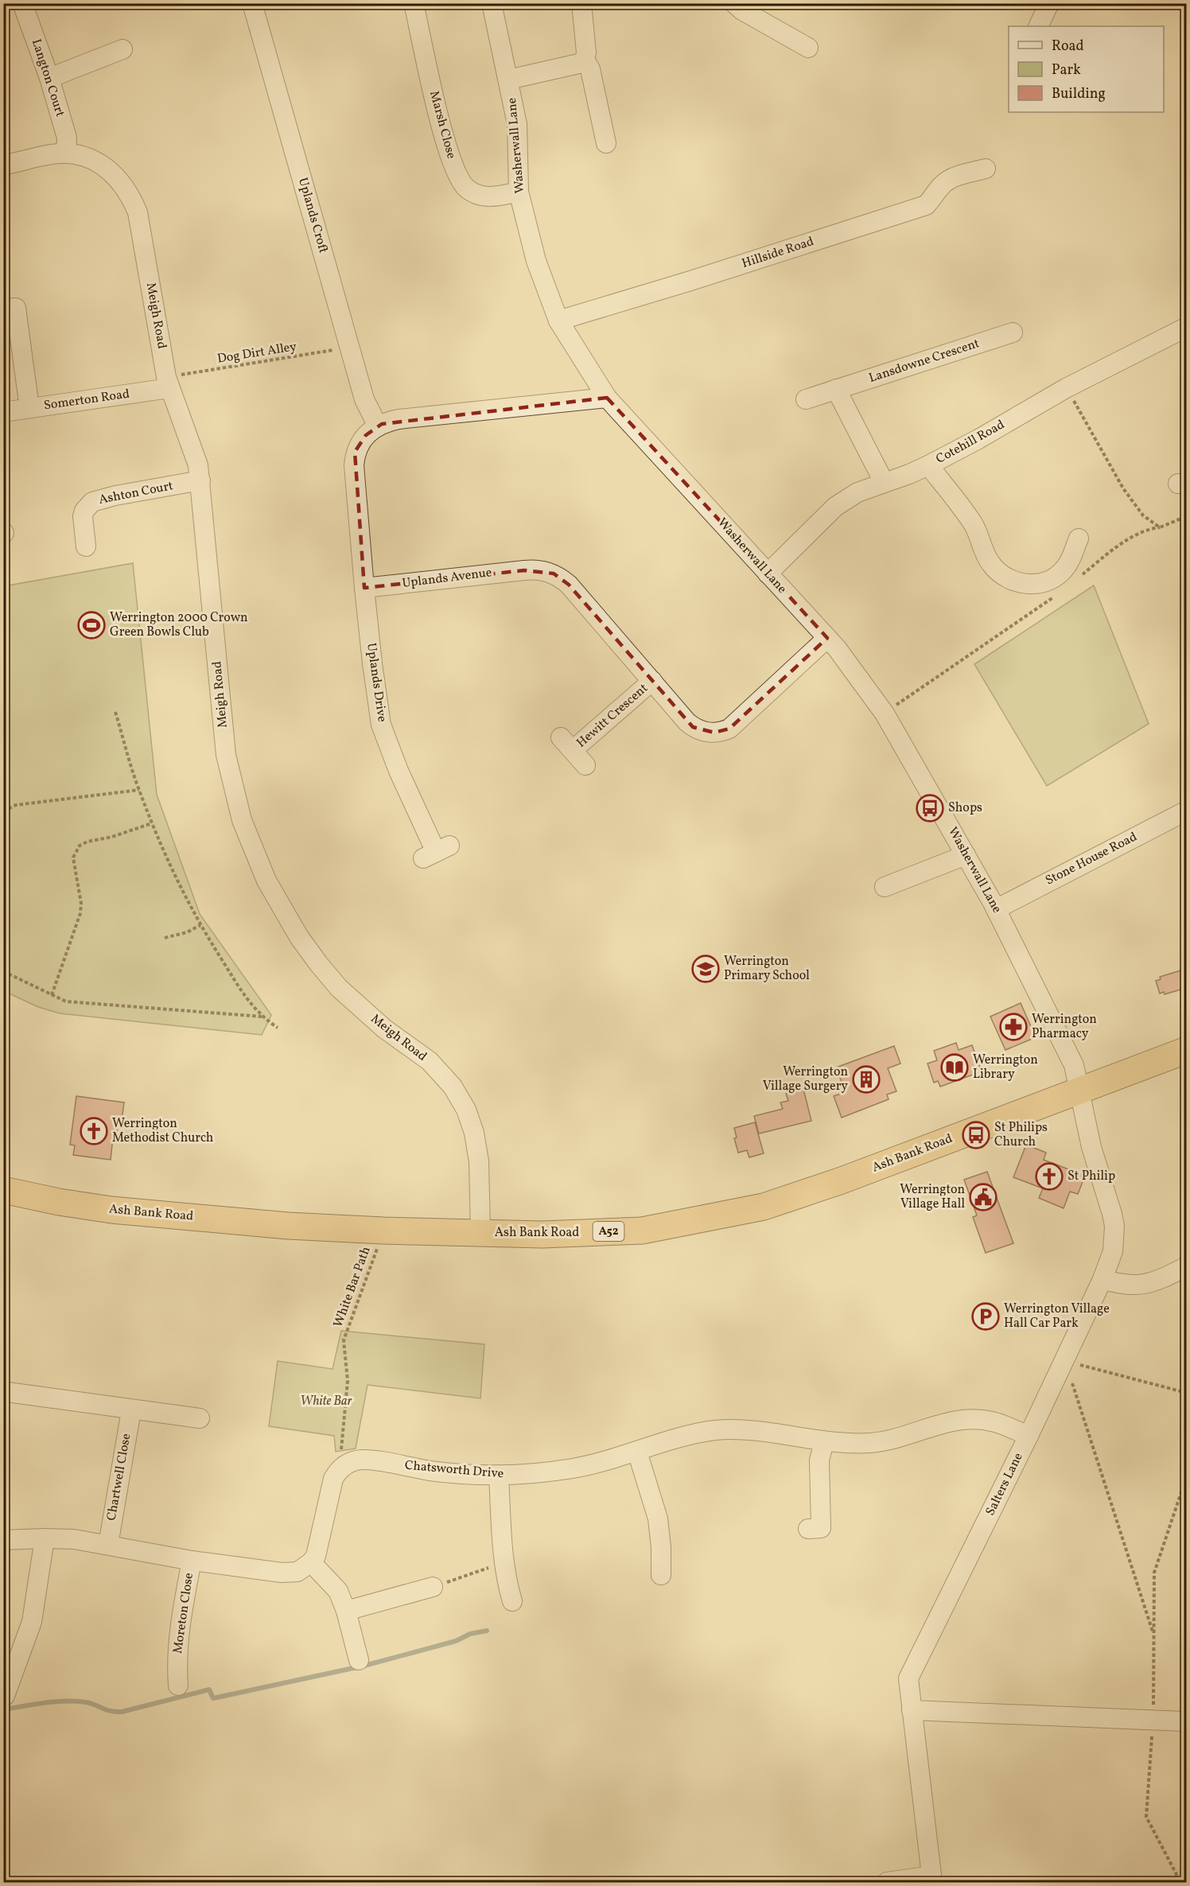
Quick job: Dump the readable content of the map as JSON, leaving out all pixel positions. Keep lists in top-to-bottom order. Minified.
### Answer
{"streets":{"highway":["Ash Bank Road","A52"],"street":["Langton Court","Marsh Close","Washerwall Lane","Uplands Croft","Hillside Road","Meigh Road","Lansdowne Crescent","Somerton Road","Cotehill Road","Ashton Court","Uplands Avenue","Uplands Drive","Hewitt Crescent","Stone House Road","Chatsworth Drive","Chartwell Close","Salters Lane","Moreton Close"],"path":["Dog Dirt Alley","White Bar Path"]},"crossings":[["Langton Court","Meigh Road"],["Marsh Close","Washerwall Lane"],["Washerwall Lane","Hillside Road"],["Washerwall Lane","Cotehill Road"],["Washerwall Lane","Uplands Avenue"],["Washerwall Lane","Stone House Road"],["Washerwall Lane","Ash Bank Road"],["Washerwall Lane","Salters Lane"],["Uplands Croft","Dog Dirt Alley"],["Meigh Road","Dog Dirt Alley"],["Meigh Road","Somerton Road"],["Meigh Road","Ashton Court"],["Meigh Road","Ash Bank Road"],["Dog Dirt Alley","Somerton Road"],["Uplands Avenue","Uplands Drive"],["Uplands Avenue","Hewitt Crescent"],["Ash Bank Road","White Bar Path"],["Ash Bank Road","Salters Lane"],["White Bar Path","Chatsworth Drive"],["Chatsworth Drive","Salters Lane"]],"parks":["White Bar"],"places":{"sports":["Werrington 2000 Crown Green Bowls Club"],"bus stop":["Shops","St Philips Church"],"school or university":["Werrington Primary School"],"pharmacy":["Werrington Pharmacy"],"library":["Werrington Library"],"building":["Werrington Village Surgery"],"church":["Werrington Methodist Church","St Philip"],"public building":["Werrington Village Hall"],"parking":["Werrington Village Hall Car Park"]},"legend":["Road","Park","Building"]}
